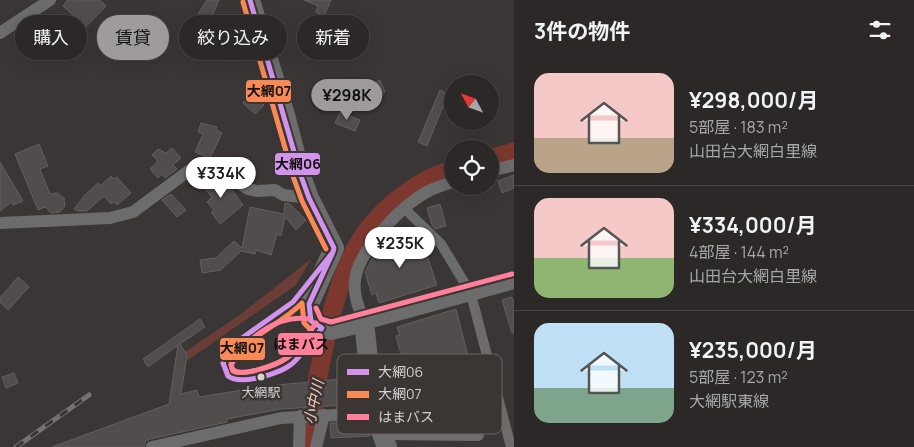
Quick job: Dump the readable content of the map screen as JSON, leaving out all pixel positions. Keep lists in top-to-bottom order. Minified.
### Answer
{"water":["小中川"],"places":["大網駅"],"lines":["transit line 大網06","transit line 大網07","transit line はまバス"],"legend":["大網06","大網07","はまバス"],"north":"top left","page":{"heading":"3件の物件","chip":["購入","賃貸","絞り込み","新着"],"list":[{"name":"¥298,000/月","note":"5部屋 · 183 m² · 山田台大網白里線"},{"name":"¥334,000/月","note":"4部屋 · 144 m² · 山田台大網白里線"},{"name":"¥235,000/月","note":"5部屋 · 123 m² · 大網駅東線"}],"price":["¥298K","¥334K","¥235K"]}}
